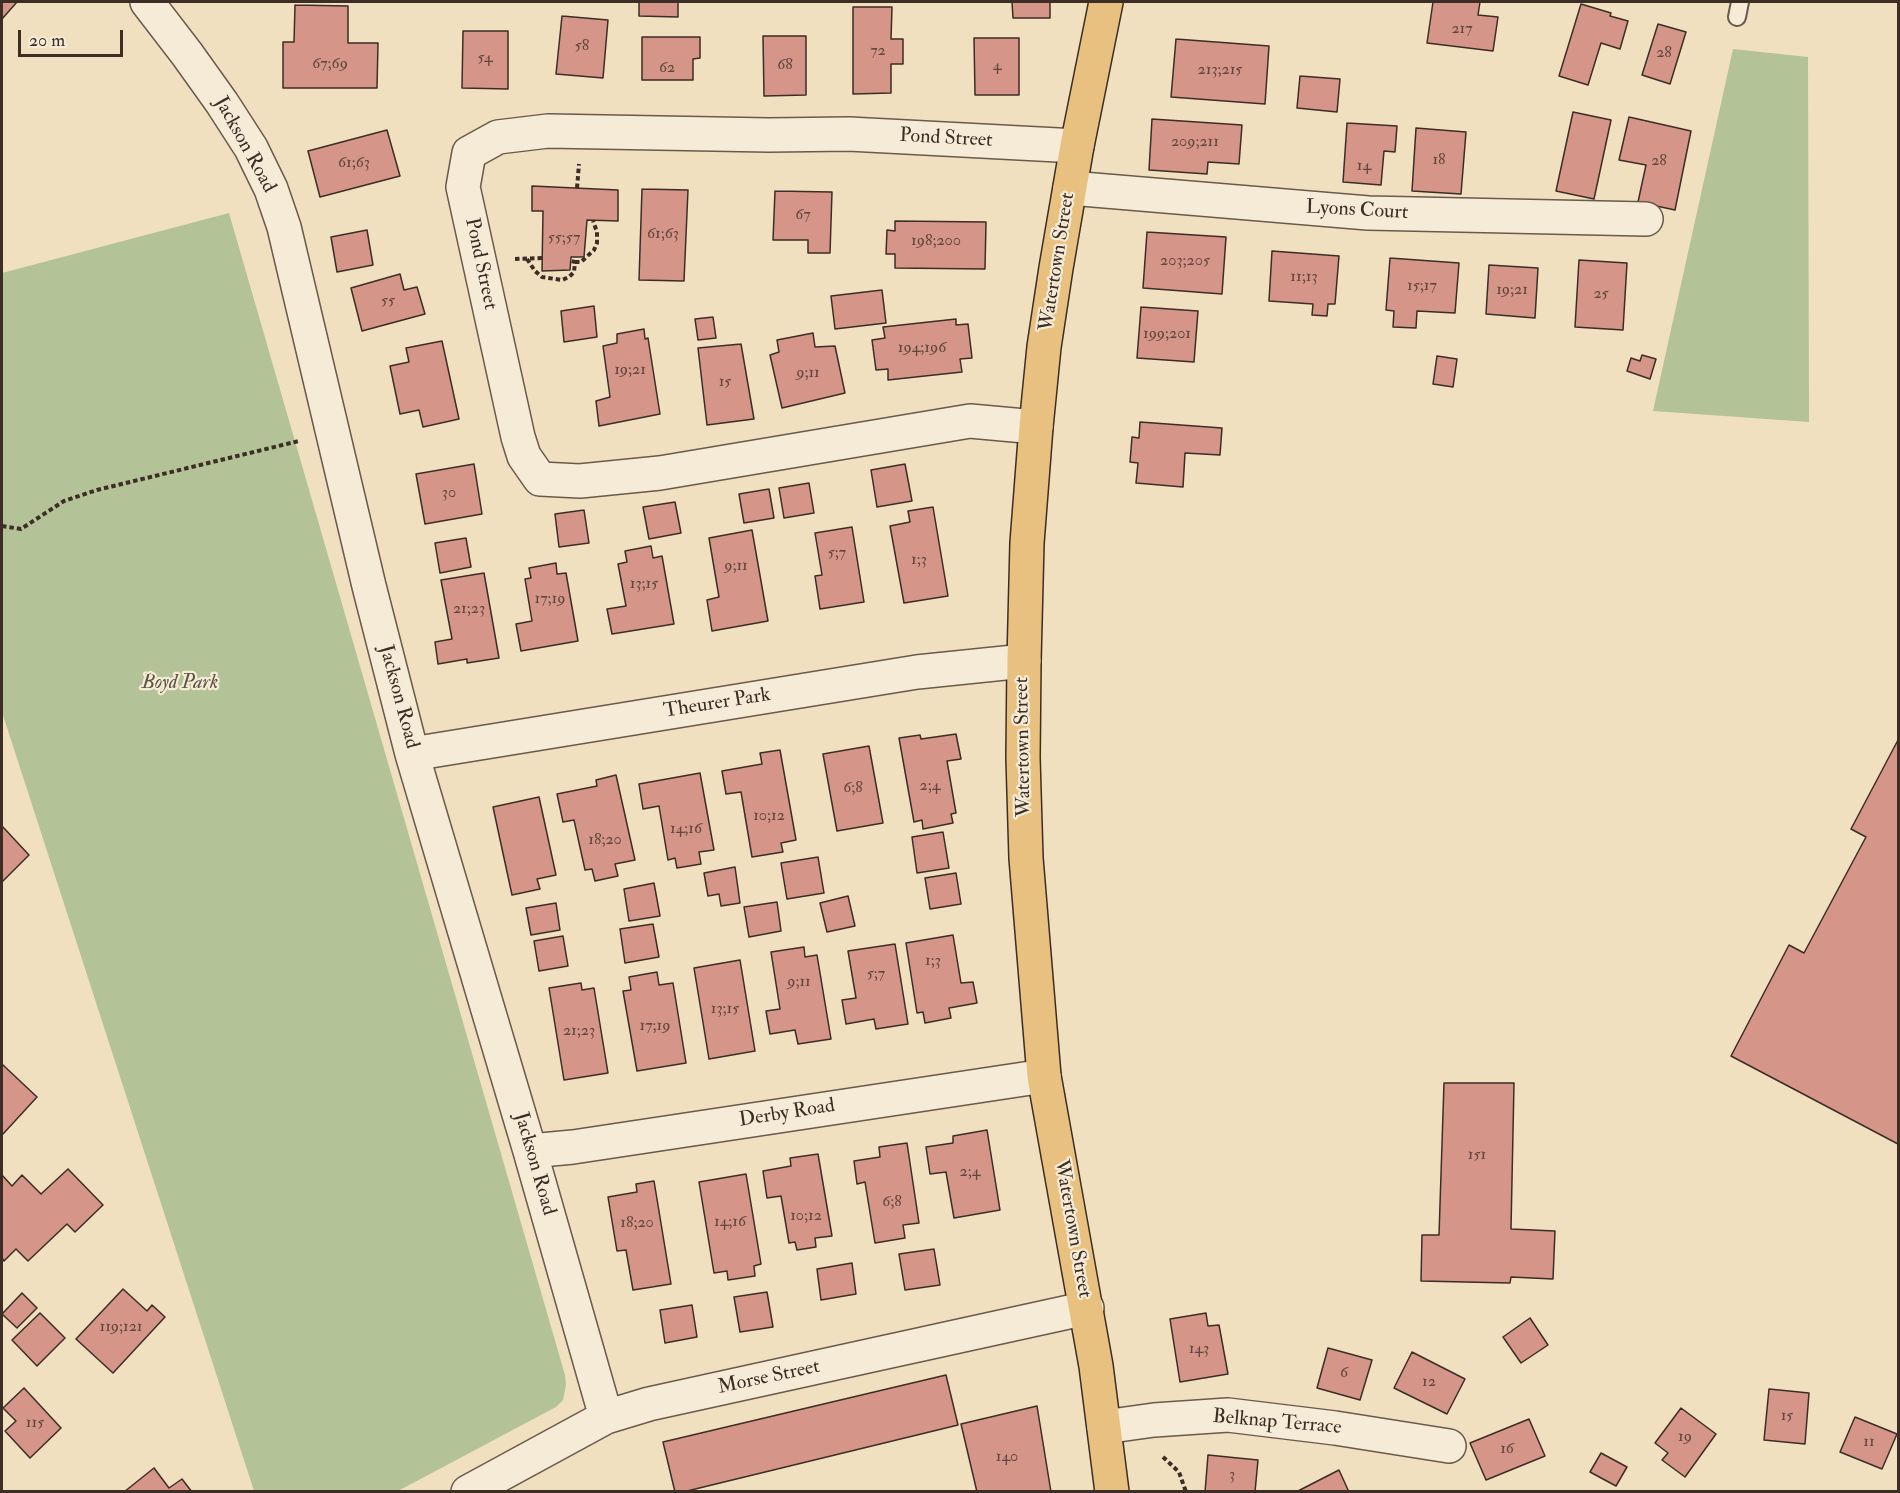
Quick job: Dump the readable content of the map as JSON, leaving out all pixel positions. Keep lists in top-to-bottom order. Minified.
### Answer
{"streets":{"main road":["Watertown Street"],"street":["Pond Street","Jackson Road","Lyons Court","Theurer Park","Derby Road","Morse Street","Belknap Terrace"]},"crossings":[["Pond Street","Watertown Street"],["Jackson Road","Theurer Park"],["Jackson Road","Derby Road"],["Jackson Road","Morse Street"],["Lyons Court","Watertown Street"],["Watertown Street","Theurer Park"],["Watertown Street","Derby Road"],["Watertown Street","Morse Street"],["Watertown Street","Belknap Terrace"]],"parks":["Boyd Park"],"house_numbers":["217","58","72","28","54","67;69","68","4","62","213;215","209;211","18","28","61;63","14","67","61;63","55;57","198;200","203;205","11;13","15;17","19;21","25","55","199;201","194;196","19;21","9;11","15","30","5;7","1;3","9;11","13;15","17;19","21;23","2;4","6;8","10;12","14;16","18;20","1;3","5;7","9;11","13;15","17;19","21;23","151","2;4","6;8","10;12","14;16","18;20","119;121","143","6","12","15","115","19","11","16","140","3"],"scale_bar":"20 m"}
